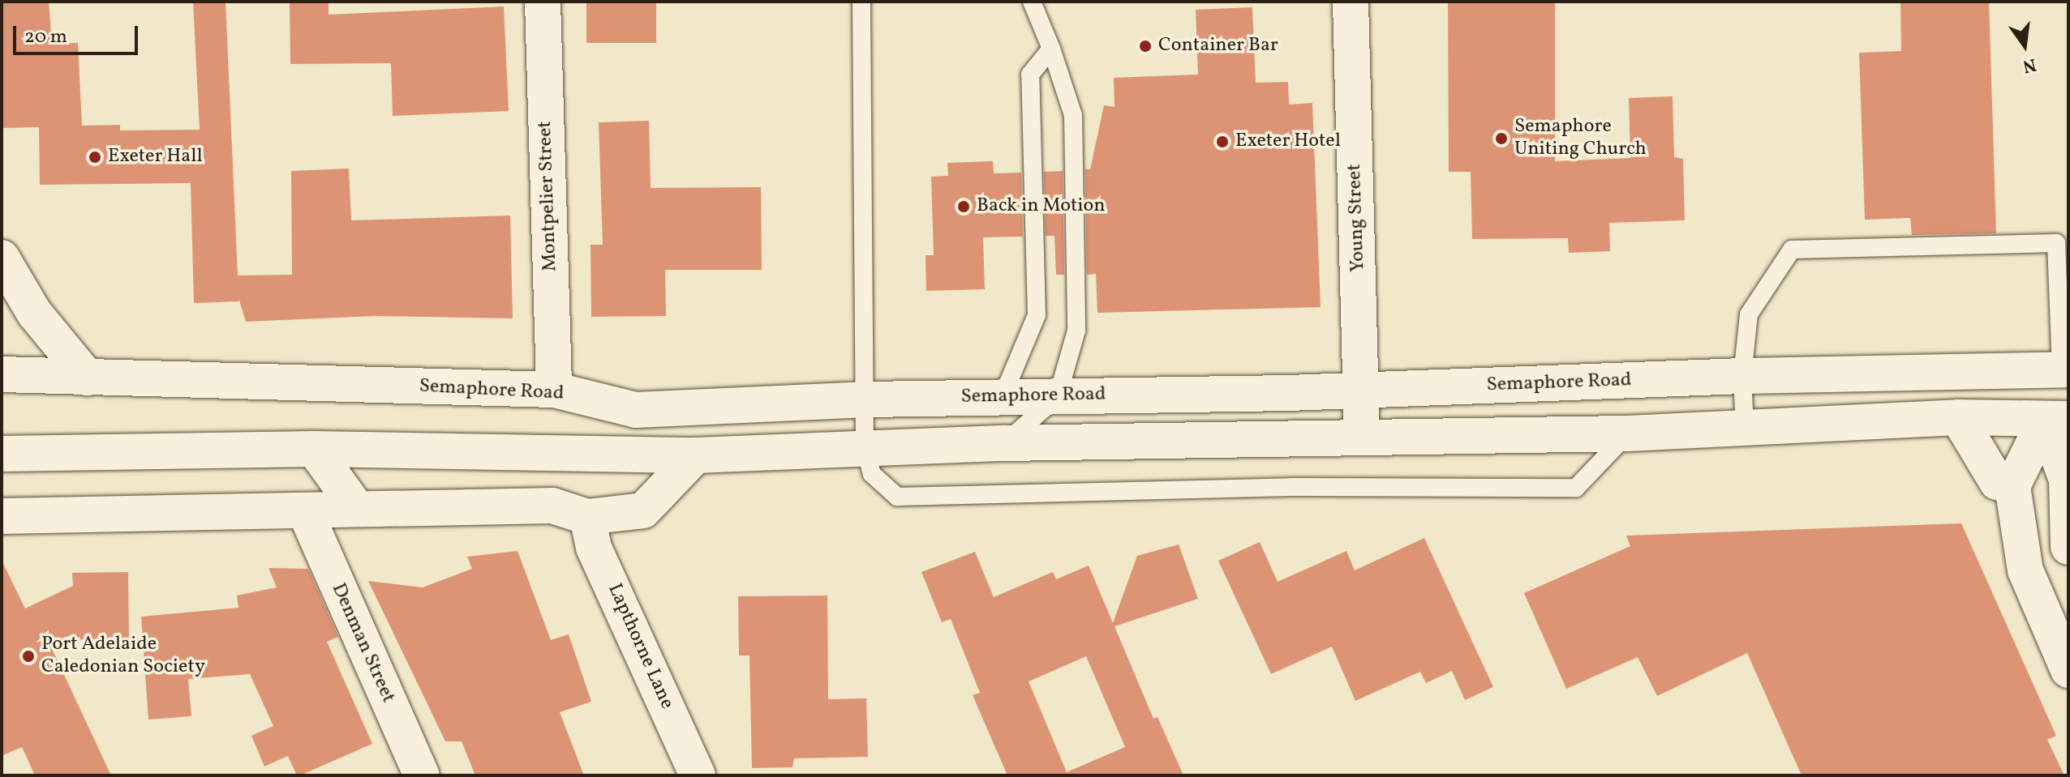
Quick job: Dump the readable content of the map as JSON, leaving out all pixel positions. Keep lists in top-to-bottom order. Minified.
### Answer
{"streets":{"main road":["Montpelier Street","Young Street","Semaphore Road","Denman Street","Lapthorne Lane"]},"crossings":[["Montpelier Street","Semaphore Road"],["Young Street","Semaphore Road"]],"places":["Container Bar","Semaphore Uniting Church","Exeter Hotel","Exeter Hall","Back in Motion","Port Adelaide Caledonian Society"],"scale_bar":"20 m","north":"bottom"}
